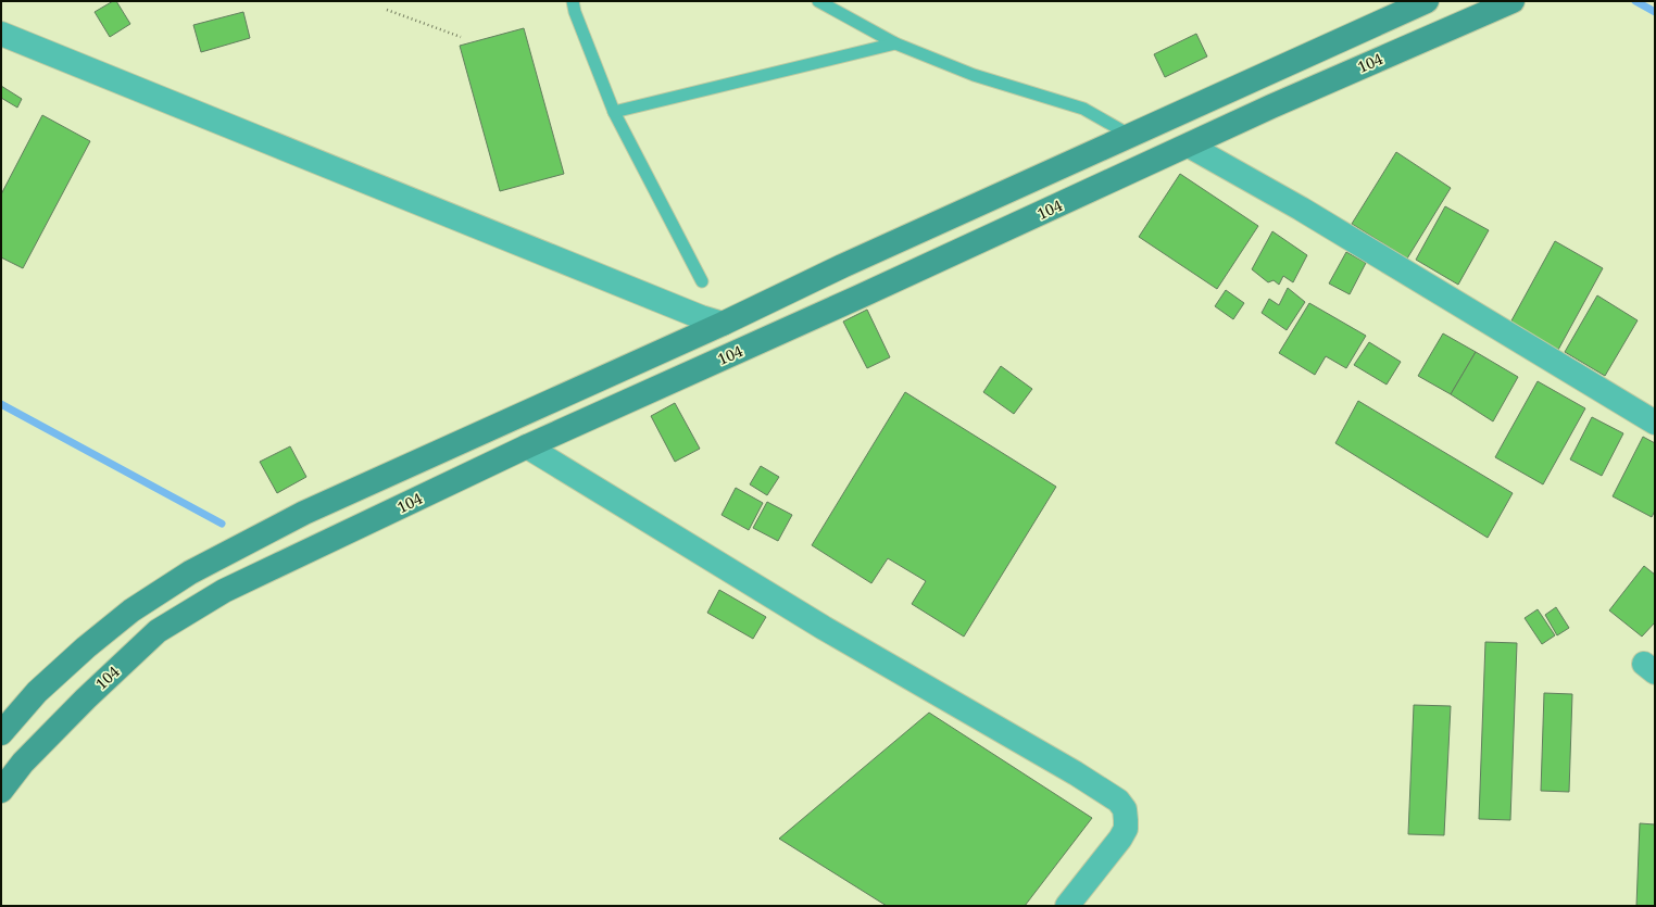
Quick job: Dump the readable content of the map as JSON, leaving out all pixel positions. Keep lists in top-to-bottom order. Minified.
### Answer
{"streets":{"street":["104"]}}
